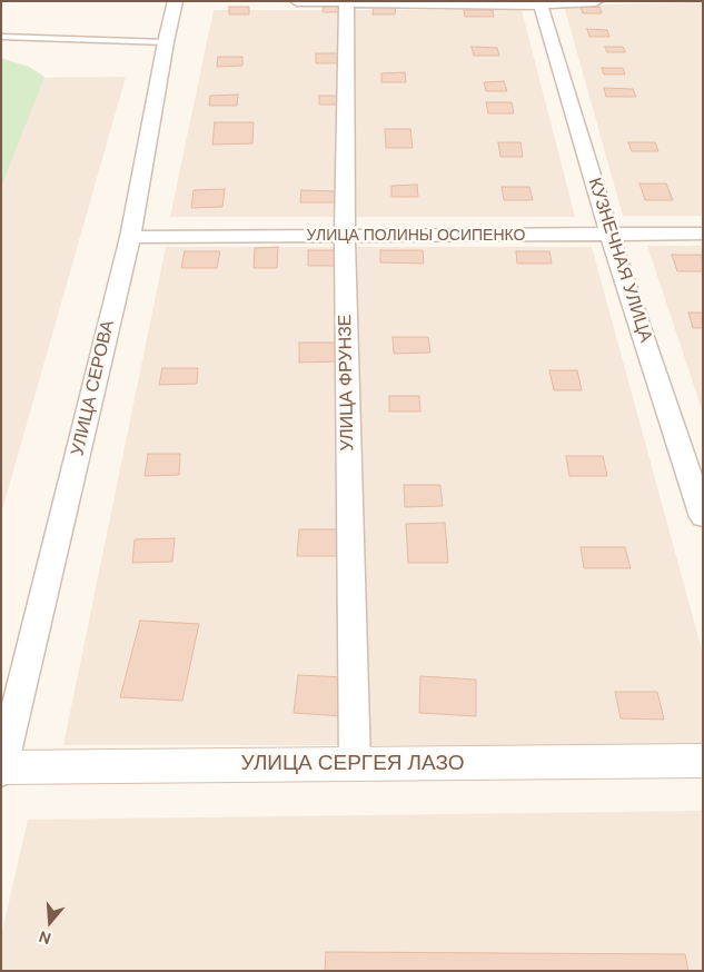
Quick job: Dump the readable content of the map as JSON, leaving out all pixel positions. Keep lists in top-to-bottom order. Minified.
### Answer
{"streets":{"main road":["УЛИЦА СЕРГЕЯ ЛАЗО"],"street":["УЛИЦА ПОЛИНЫ ОСИПЕНКО","КУЗНЕЧНАЯ УЛИЦА","УЛИЦА ФРУНЗЕ","УЛИЦА СЕРОВА"]},"crossings":[["УЛИЦА ПОЛИНЫ ОСИПЕНКО","КУЗНЕЧНАЯ УЛИЦА"],["УЛИЦА ПОЛИНЫ ОСИПЕНКО","УЛИЦА ФРУНЗЕ"],["УЛИЦА ПОЛИНЫ ОСИПЕНКО","УЛИЦА СЕРОВА"],["УЛИЦА ФРУНЗЕ","УЛИЦА СЕРГЕЯ ЛАЗО"],["УЛИЦА СЕРОВА","УЛИЦА СЕРГЕЯ ЛАЗО"]],"north":"bottom"}
